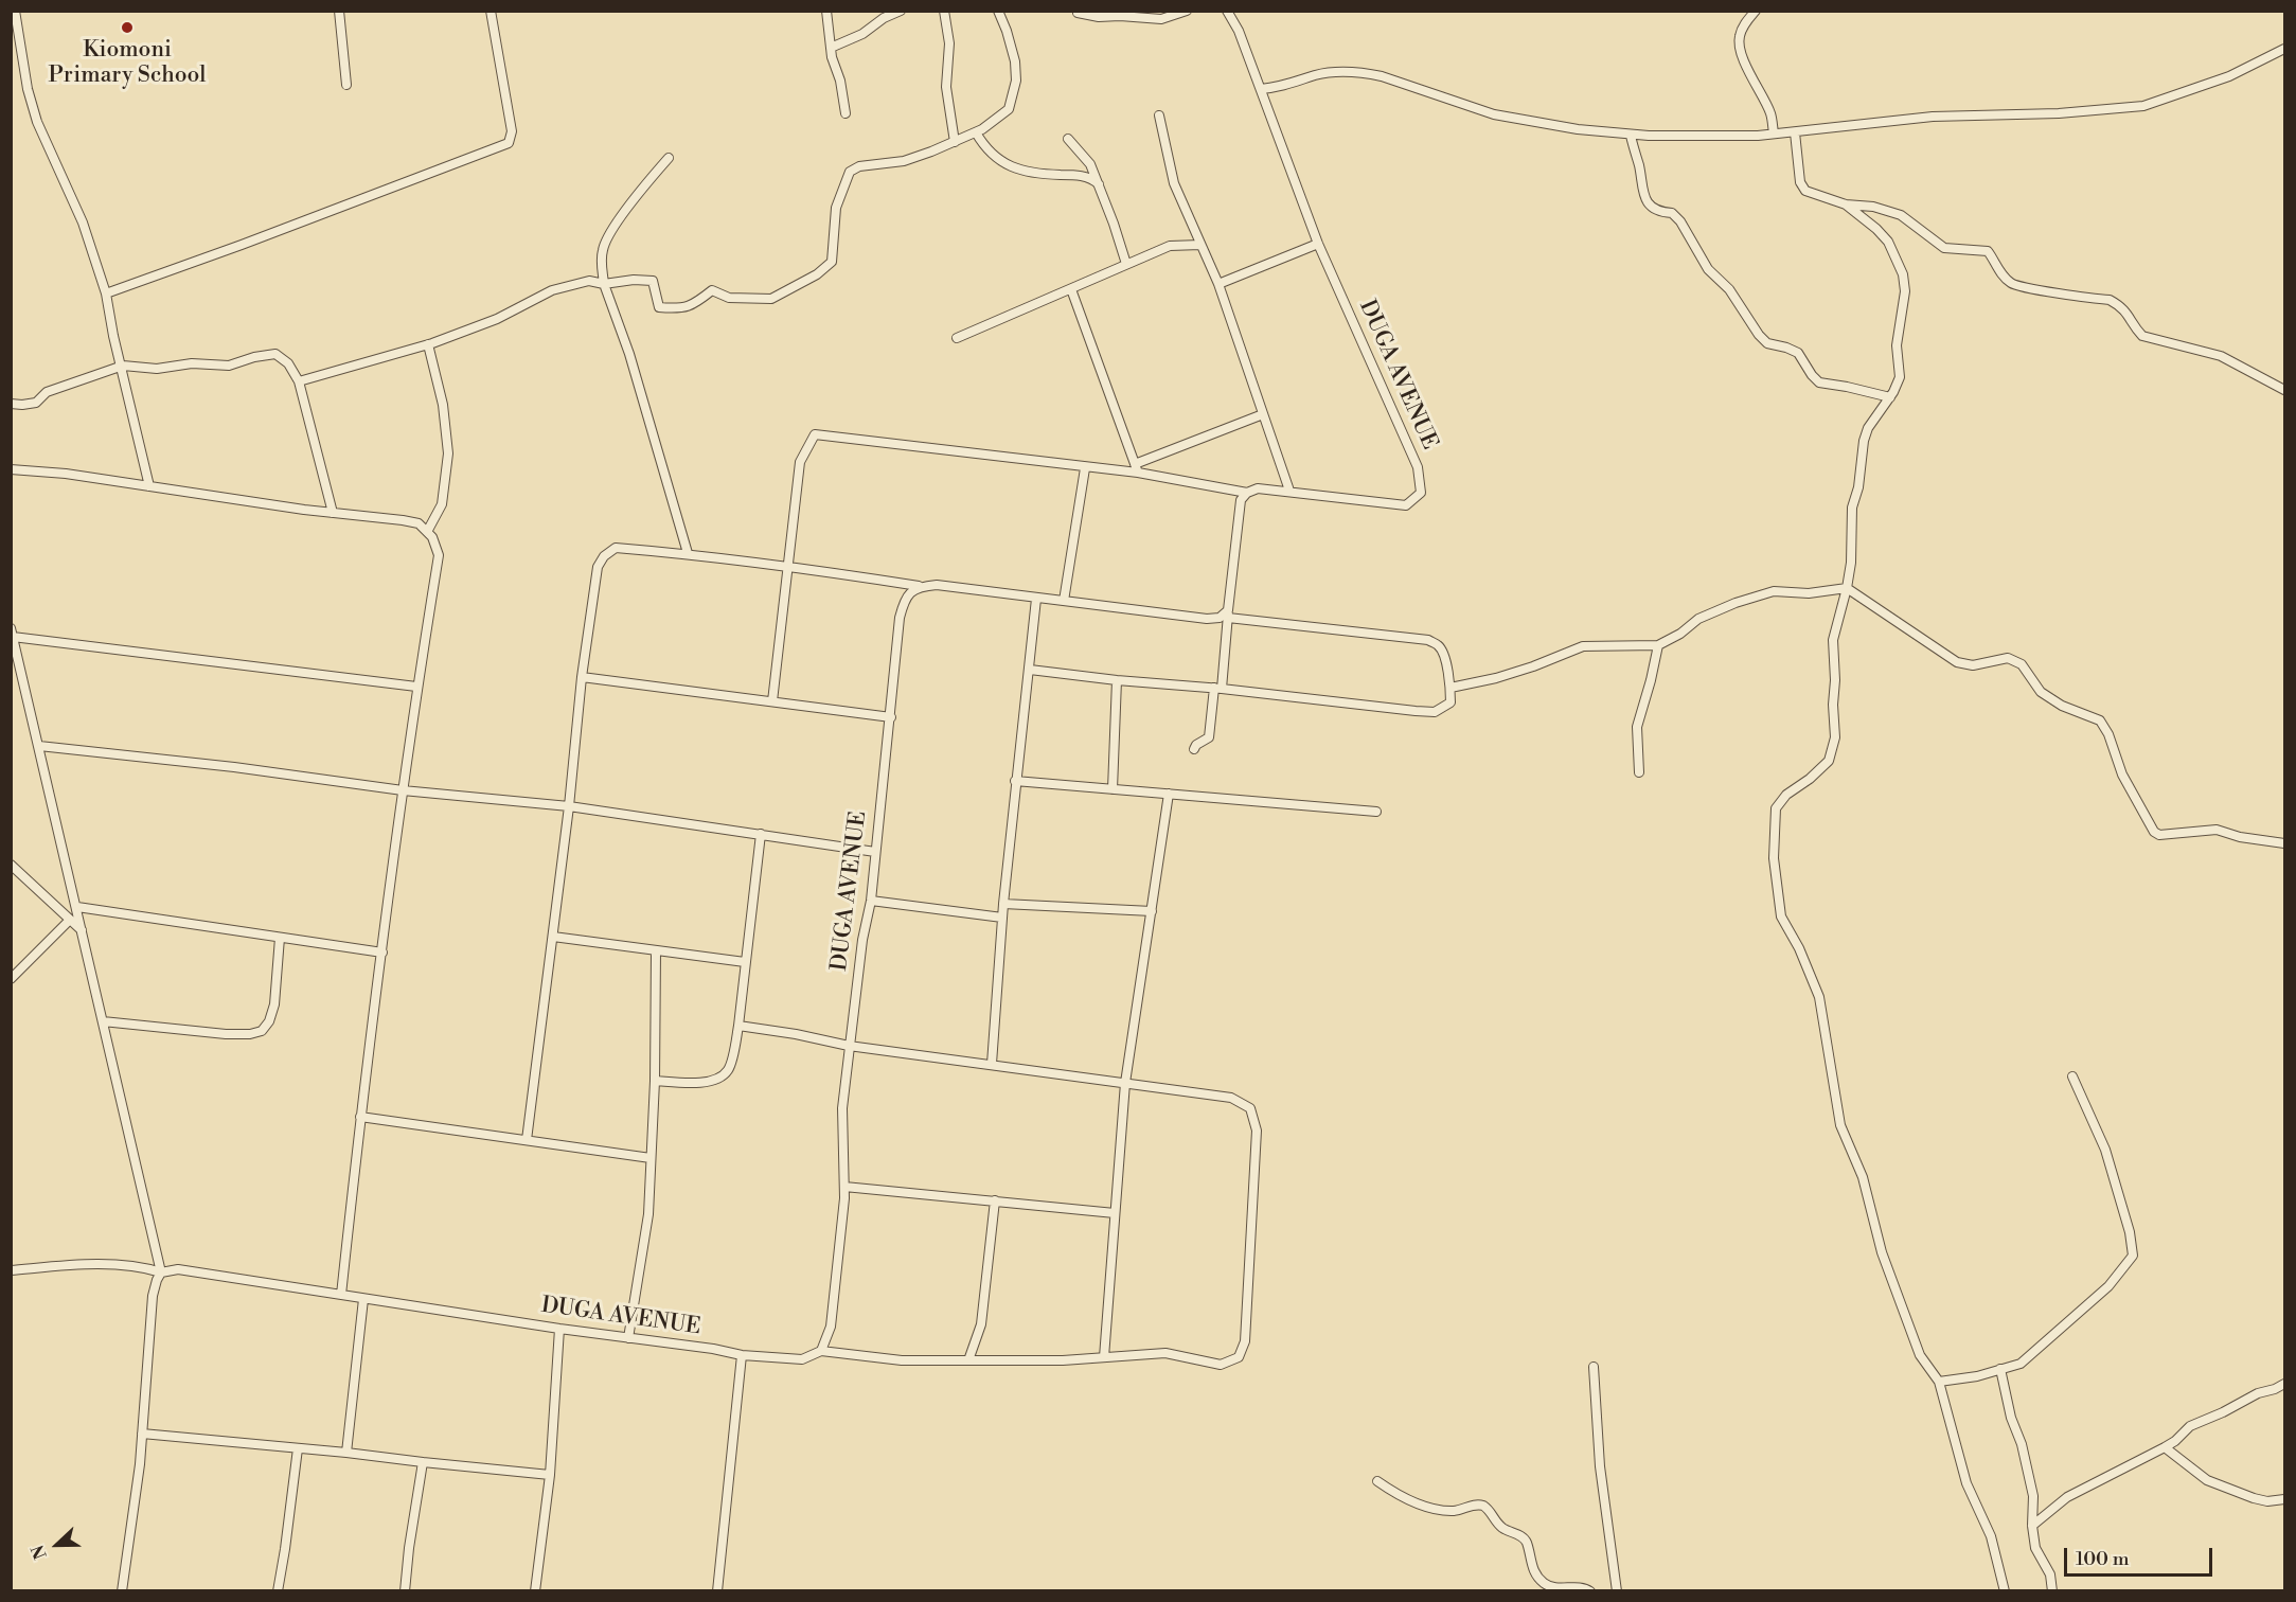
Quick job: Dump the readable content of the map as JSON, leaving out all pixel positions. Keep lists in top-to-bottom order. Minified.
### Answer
{"streets":{"street":["DUGA AVENUE"]},"places":["Kiomoni Primary School"],"scale_bar":"100 m","north":"left"}
